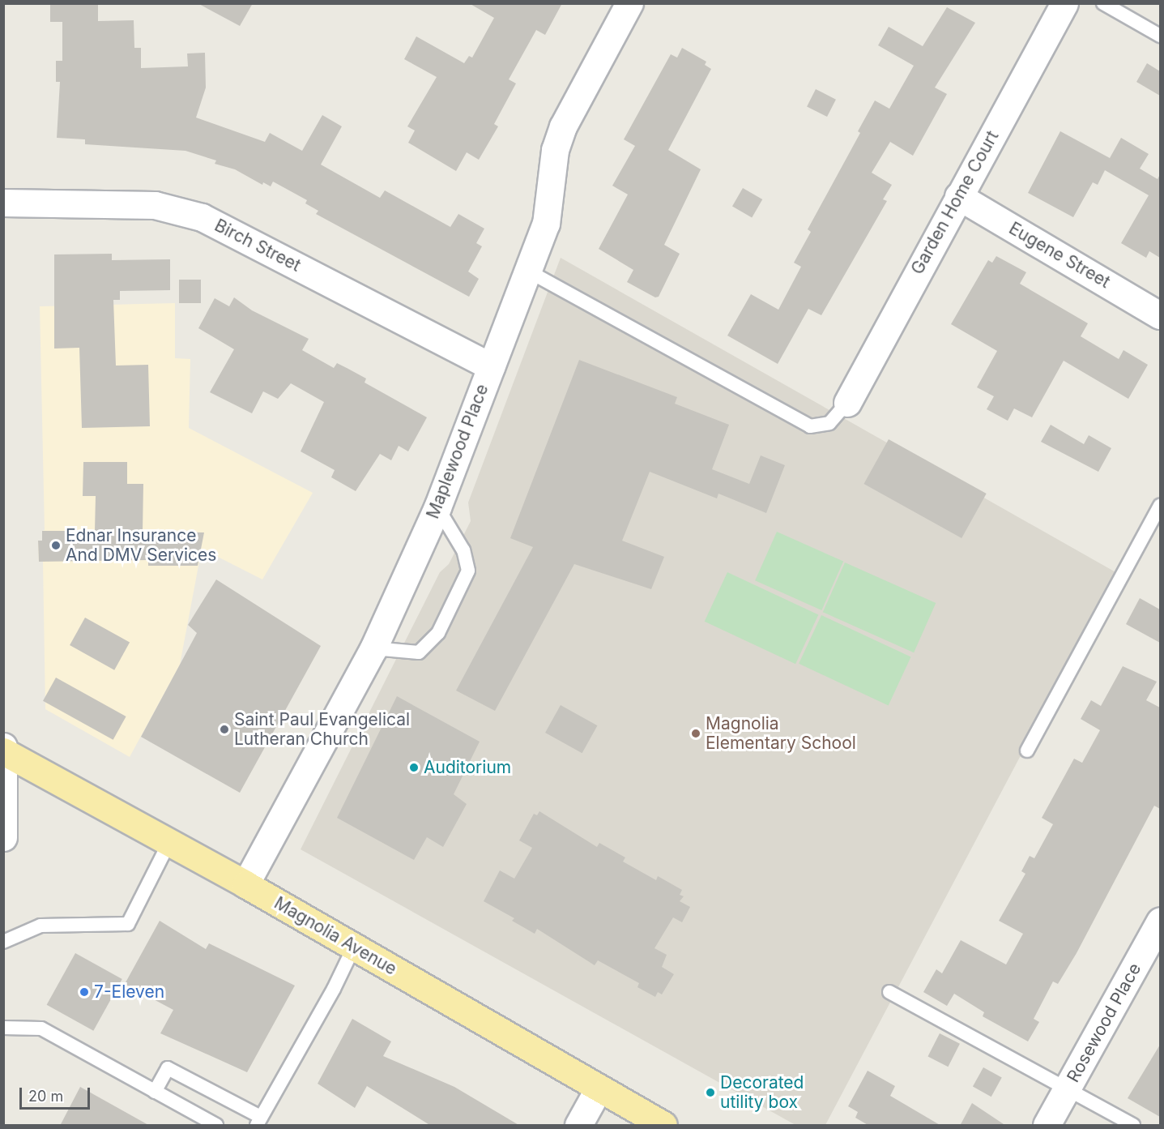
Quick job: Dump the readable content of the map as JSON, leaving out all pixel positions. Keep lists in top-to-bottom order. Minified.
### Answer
{"streets":{"main road":["Magnolia Avenue"],"street":["Garden Home Court","Birch Street","Eugene Street","Maplewood Place","Rosewood Place"]},"crossings":[["Garden Home Court","Eugene Street"],["Birch Street","Maplewood Place"],["Maplewood Place","Magnolia Avenue"]],"places":["Ednar Insurance And DMV Services","Saint Paul Evangelical Lutheran Church","Magnolia Elementary School","Auditorium","7-Eleven","Decorated utility box"],"scale_bar":"20 m"}
